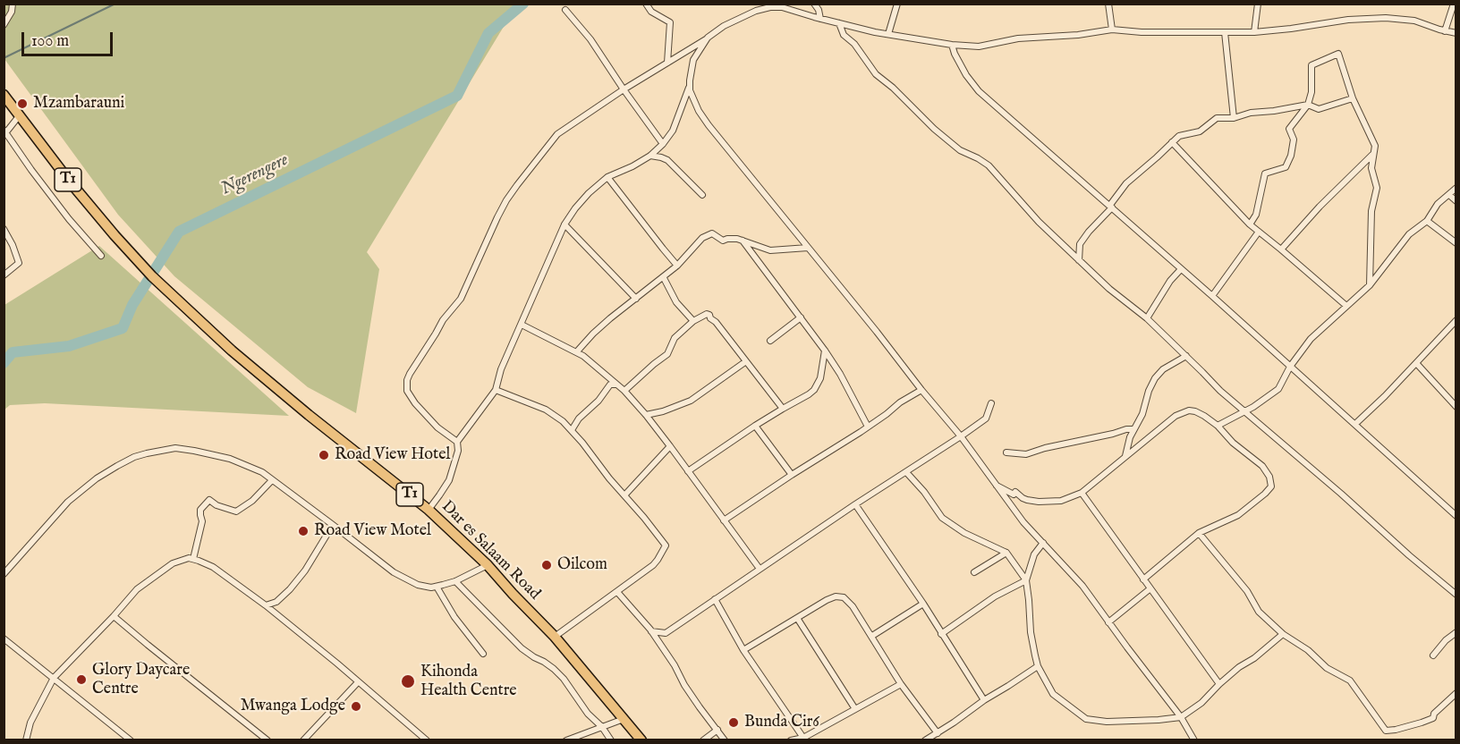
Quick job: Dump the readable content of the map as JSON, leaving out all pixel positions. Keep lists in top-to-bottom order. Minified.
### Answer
{"streets":{"highway":["T1","Dar es Salaam Road"]},"crossings":[["T1","Dar es Salaam Road"]],"water":["Ngerengere"],"places":["Mzambarauni","Road View Hotel","Road View Motel","Oilcom","Glory Daycare Centre","Kihonda Health Centre","Mwanga Lodge","Bunda Cir6"],"scale_bar":"100 m"}
